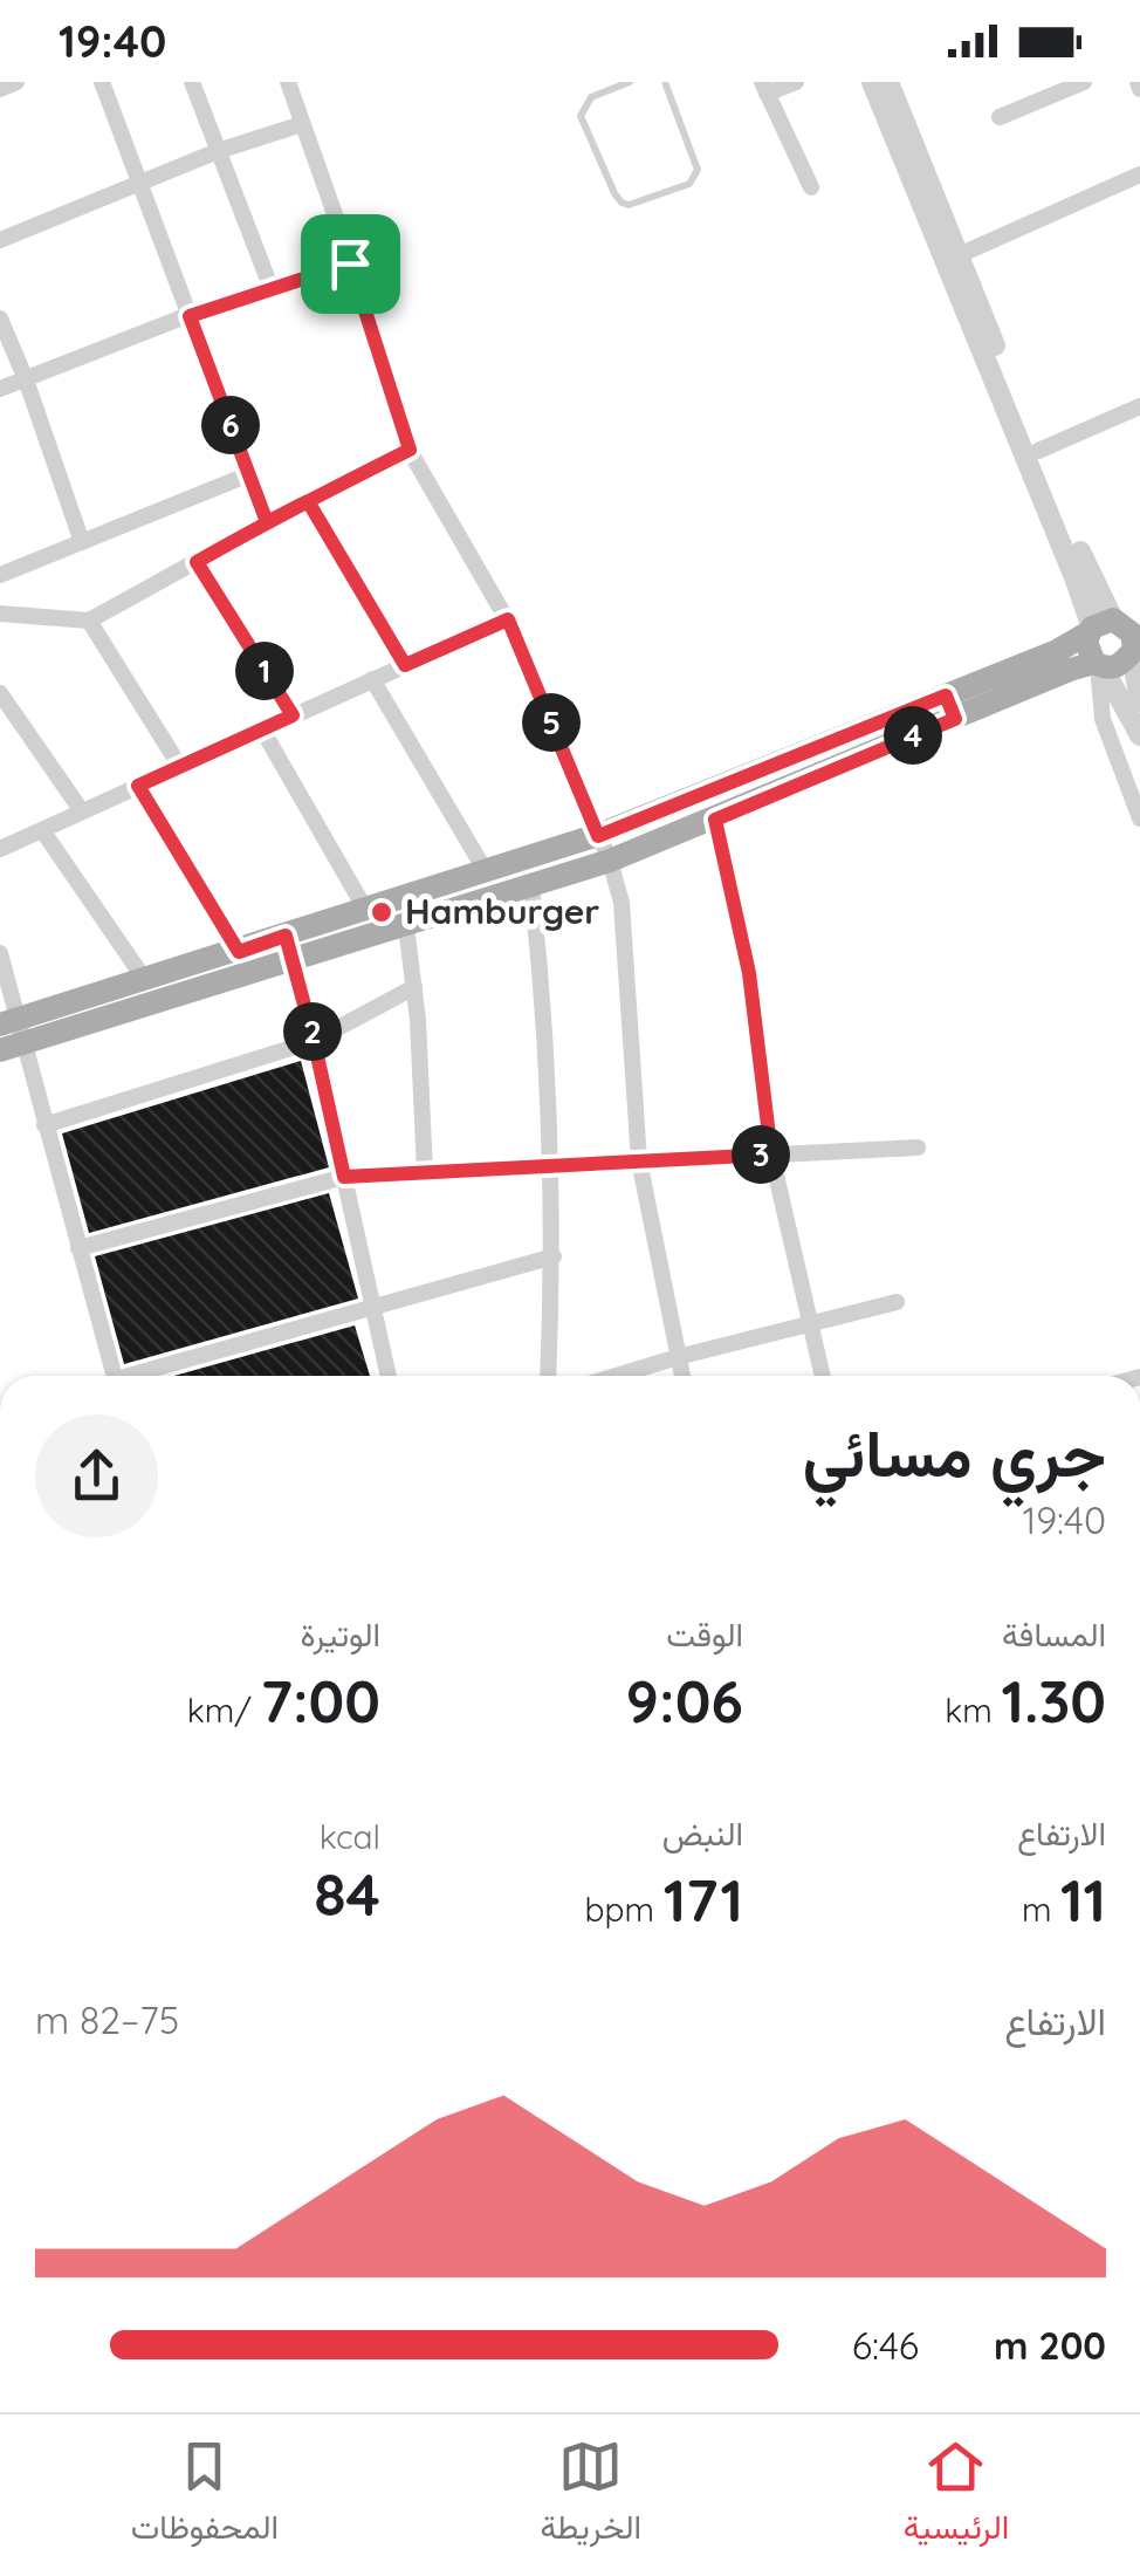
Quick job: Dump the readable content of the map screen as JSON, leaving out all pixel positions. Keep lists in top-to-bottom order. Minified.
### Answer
{"places":["Hamburger"],"page":{"status":"19:40","pins":["6","1","5","4","2","3"],"heading":["جري مسائي","19:40"],"stats":[["المسافة","1.30 km"],["الوقت","9:06"],["الوتيرة","7:00 /km"],["الارتفاع","11 m"],["النبض","171 bpm"],["kcal","84"]],"chart":["الارتفاع","75–82 m"],"list":[{"name":"200 m","note":"6:46"}],"tabs":["الرئيسية","الخريطة","المحفوظات"]}}
